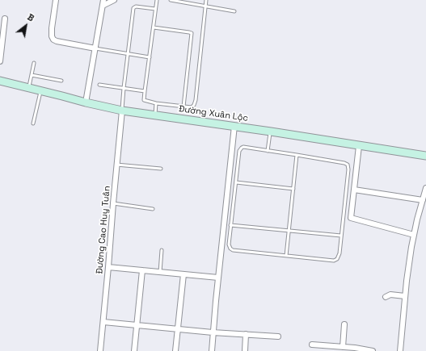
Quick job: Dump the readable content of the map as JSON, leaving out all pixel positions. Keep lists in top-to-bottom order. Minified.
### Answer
{"streets":{"street":["Đường Xuân Lộc","Đường Cao Huy Tuân"]},"crossings":[["Đường Xuân Lộc","Đường Cao Huy Tuân"]],"north":"top right"}
